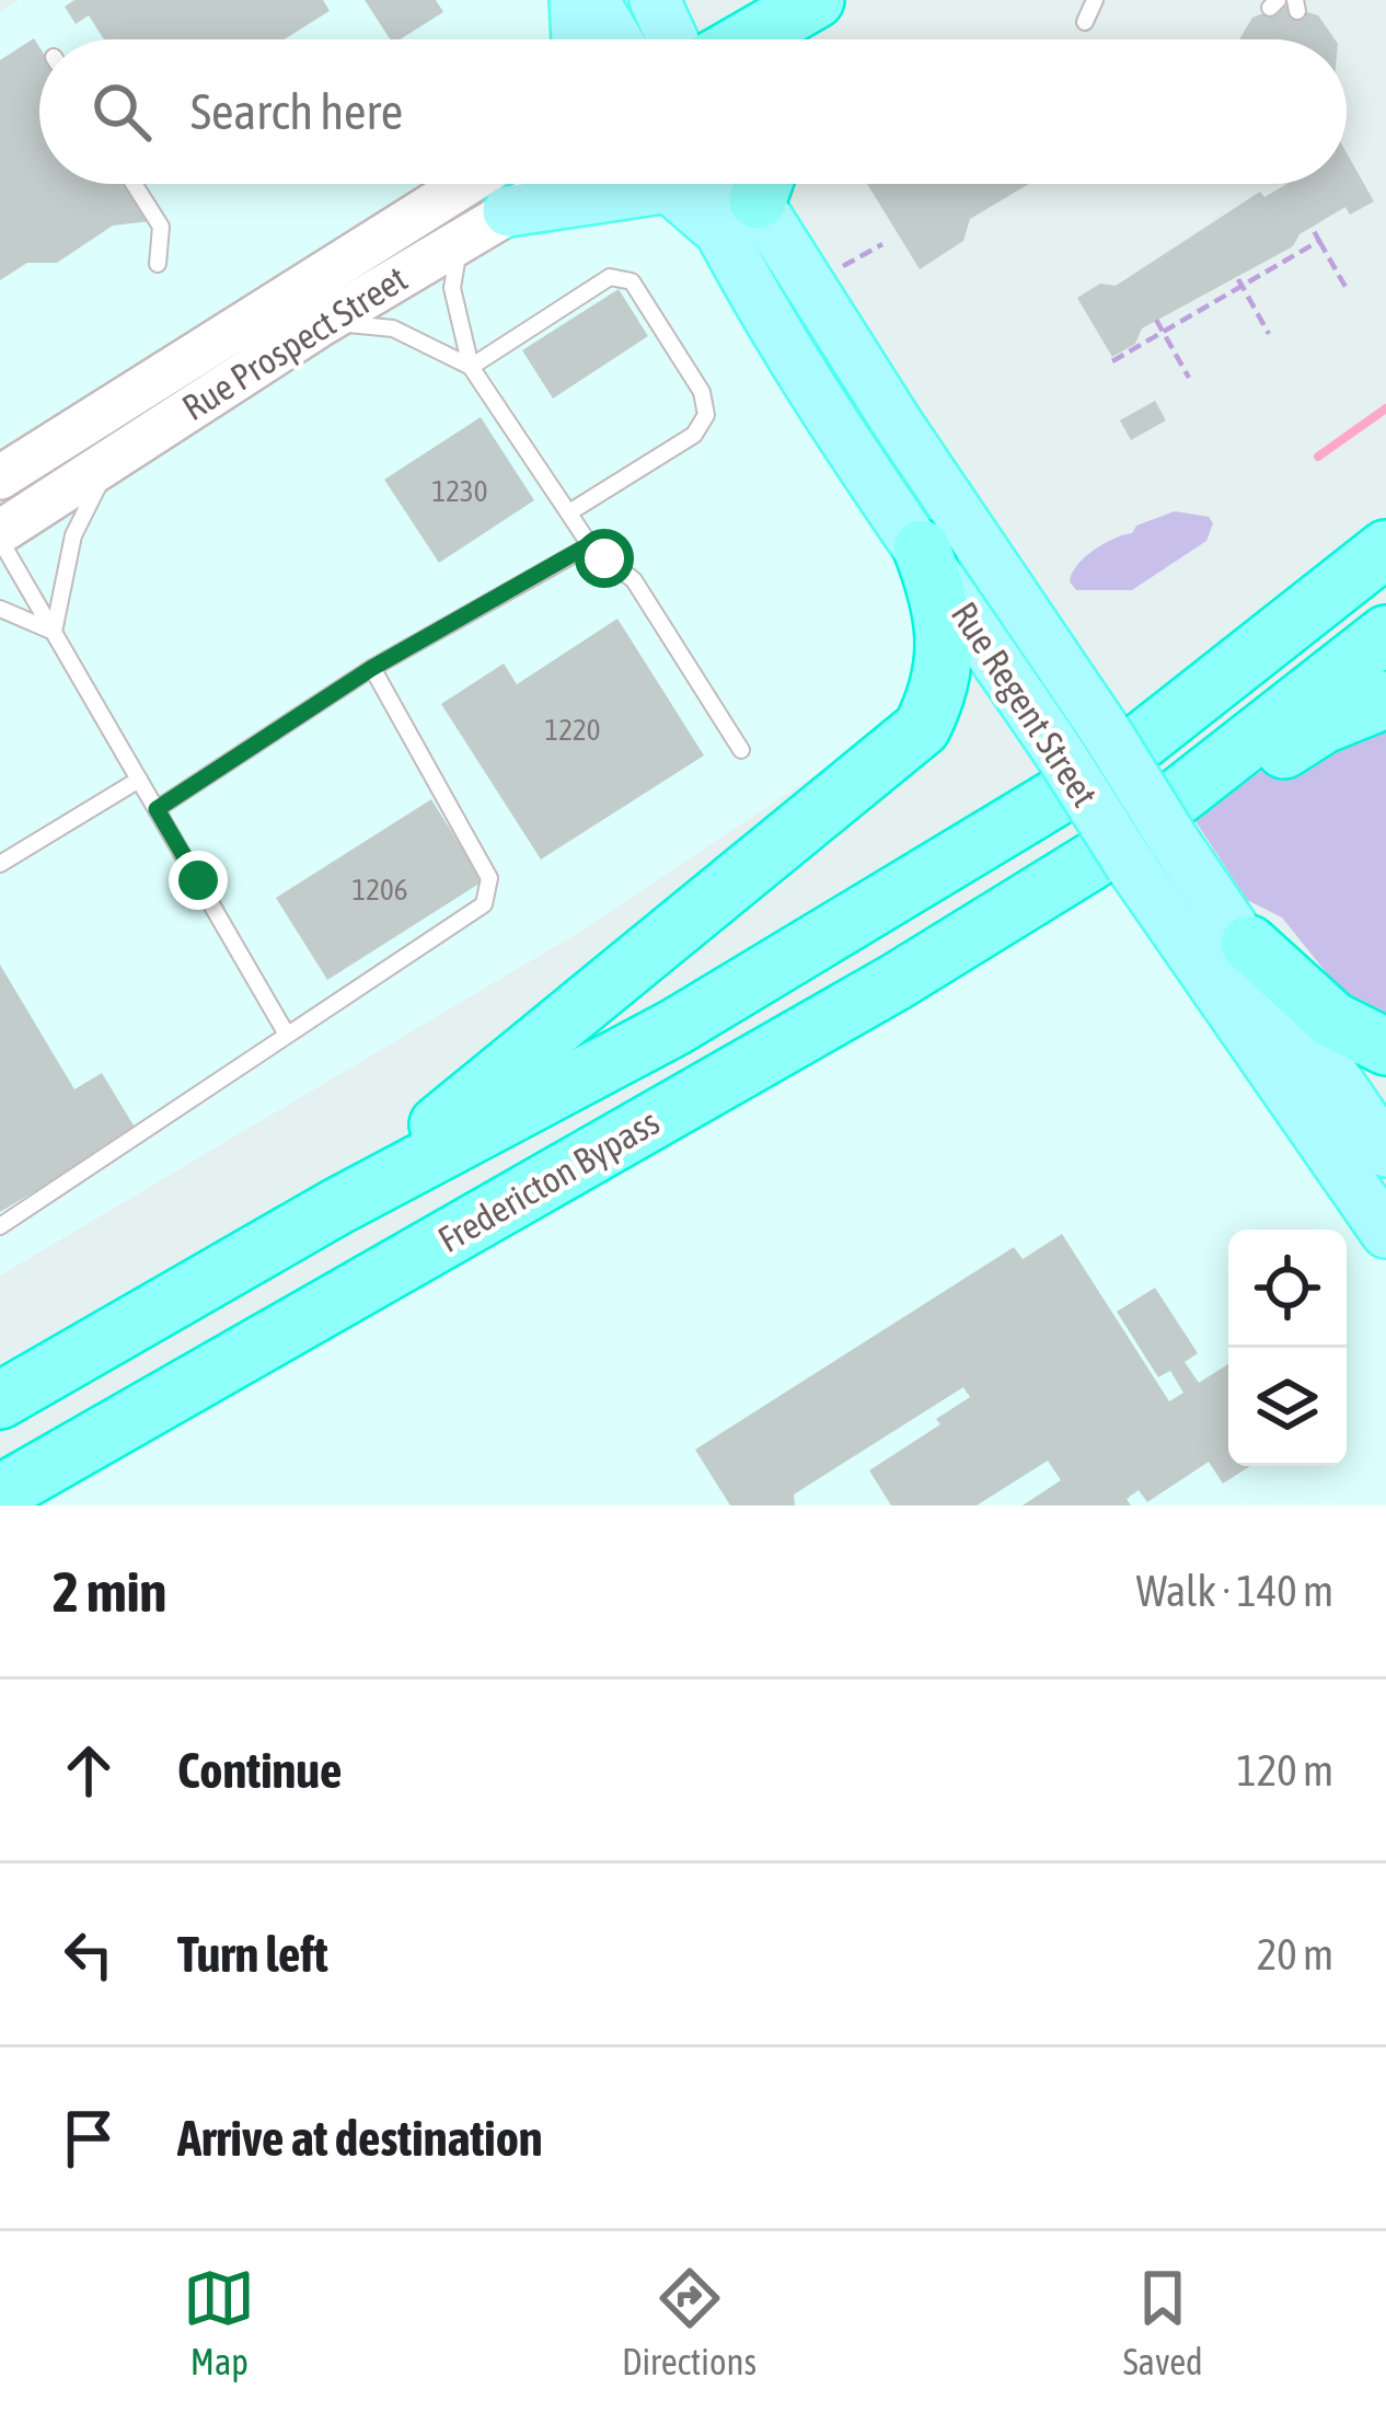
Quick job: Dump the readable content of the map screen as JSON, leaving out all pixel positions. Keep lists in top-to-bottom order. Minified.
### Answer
{"streets":{"highway":["Fredericton Bypass"],"main road":["Rue Prospect Street","Rue Regent Street"]},"crossings":[["Rue Regent Street","Fredericton Bypass"]],"house_numbers":["1230","1220","1206"],"page":{"search":"Search here","heading":["2 min","Walk · 140 m"],"list":[["Continue","120 m"],["Turn left","20 m"],"Arrive at destination"],"nav":["Map","Directions","Saved"]}}
